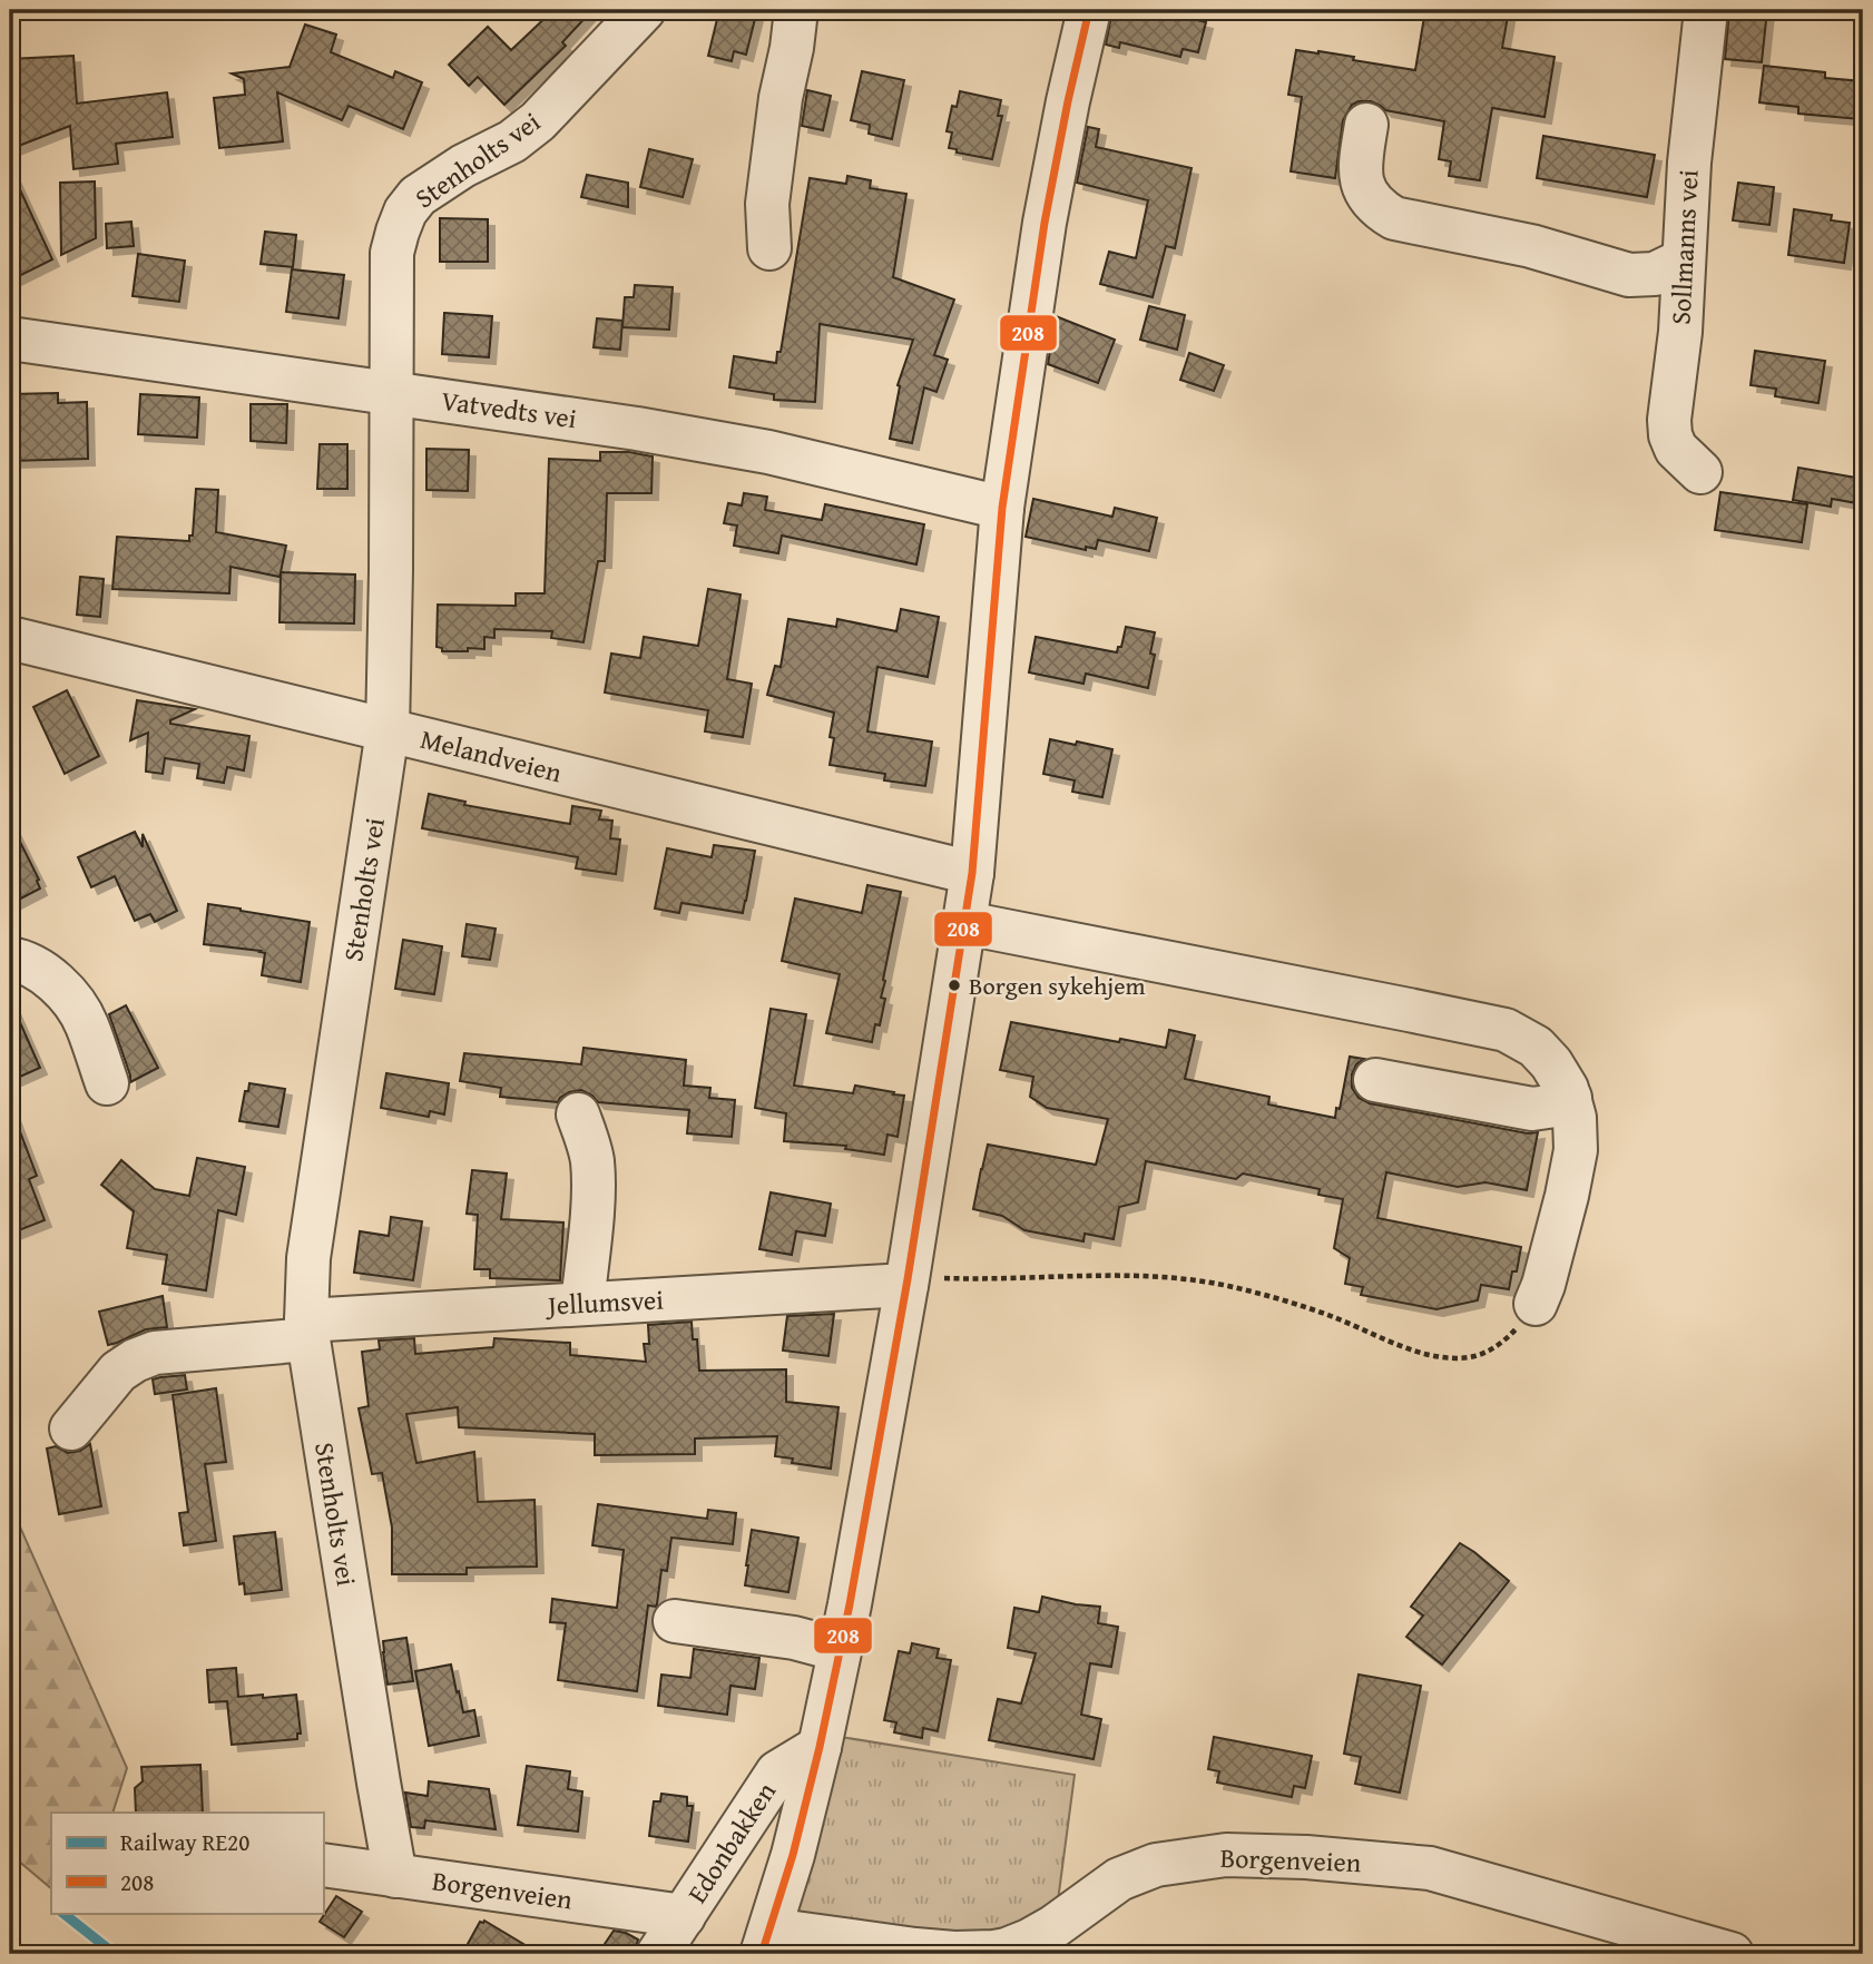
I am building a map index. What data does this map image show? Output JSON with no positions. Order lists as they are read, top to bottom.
{
  "streets": {
    "street": [
      "Stenholts vei",
      "Sollmanns vei",
      "Vatvedts vei",
      "Melandveien",
      "Jellumsvei",
      "Edonbakken",
      "Borgenveien"
    ]
  },
  "crossings": [
    ["Stenholts vei", "Vatvedts vei"],
    ["Stenholts vei", "Melandveien"],
    ["Stenholts vei", "Jellumsvei"],
    ["Stenholts vei", "Borgenveien"],
    ["Vatvedts vei", "Edonbakken"],
    ["Melandveien", "Edonbakken"],
    ["Jellumsvei", "Edonbakken"],
    ["Edonbakken", "Borgenveien"]
  ],
  "places": ["Borgen sykehjem"],
  "lines": ["transit line 208", "rail line RE20"],
  "legend": ["Railway RE20", "208"]
}
